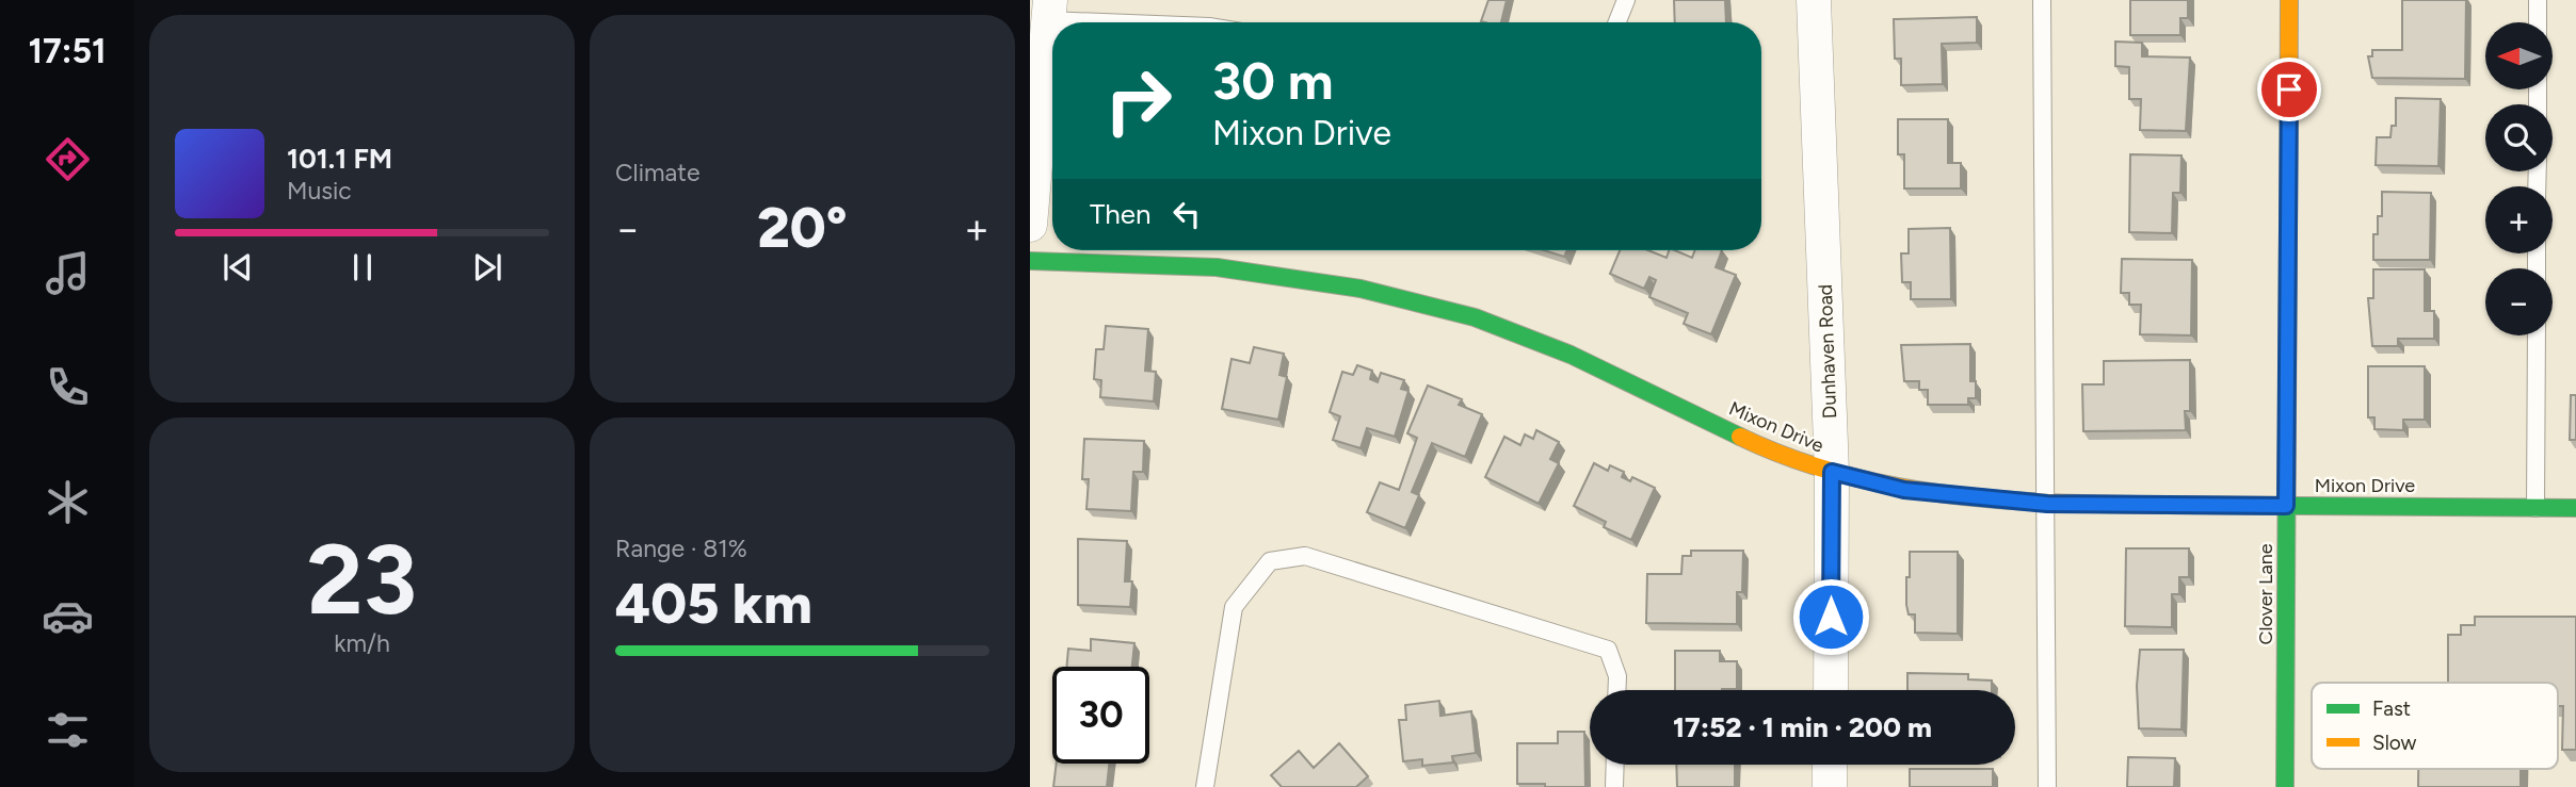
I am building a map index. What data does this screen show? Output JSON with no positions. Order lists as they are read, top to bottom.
{
  "streets": {
    "street": ["Dunhaven Road", "Mixon Drive", "Clover Lane"]
  },
  "crossings": [
    ["Dunhaven Road", "Mixon Drive"],
    ["Mixon Drive", "Clover Lane"]
  ],
  "legend": ["Fast", "Slow"],
  "north": "left",
  "page": {
    "tabs": "17:51",
    "tile": [
      "Climate",
      ["23", "km/h"],
      ["Range · 81%", "405 km"]
    ],
    "map_buttons": ["+", "−"],
    "turn": ["30 m", "Mixon Drive"],
    "song": ["101.1 FM", "Music"],
    "then": "Then",
    "heat": ["−", "20°", "+"],
    "limit": "30",
    "trip": "17:52 · 1 min · 200 m"
  }
}
